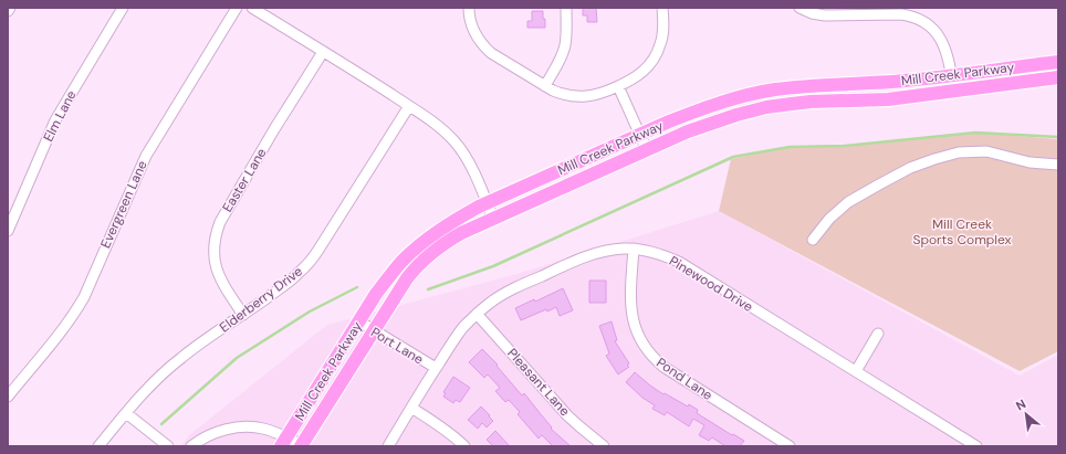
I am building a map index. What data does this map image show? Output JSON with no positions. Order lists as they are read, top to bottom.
{
  "streets": {
    "main road": ["Mill Creek Parkway"],
    "street": [
      "Elm Lane",
      "Easter Lane",
      "Evergreen Lane",
      "Pinewood Drive",
      "Elderberry Drive",
      "Port Lane",
      "Pond Lane",
      "Pleasant Lane"
    ]
  },
  "crossings": [
    ["Mill Creek Parkway", "Port Lane"],
    ["Easter Lane", "Elderberry Drive"],
    ["Pinewood Drive", "Port Lane"],
    ["Pinewood Drive", "Pond Lane"],
    ["Pinewood Drive", "Pleasant Lane"]
  ],
  "parks": ["Mill Creek Sports Complex"],
  "north": "top left"
}
